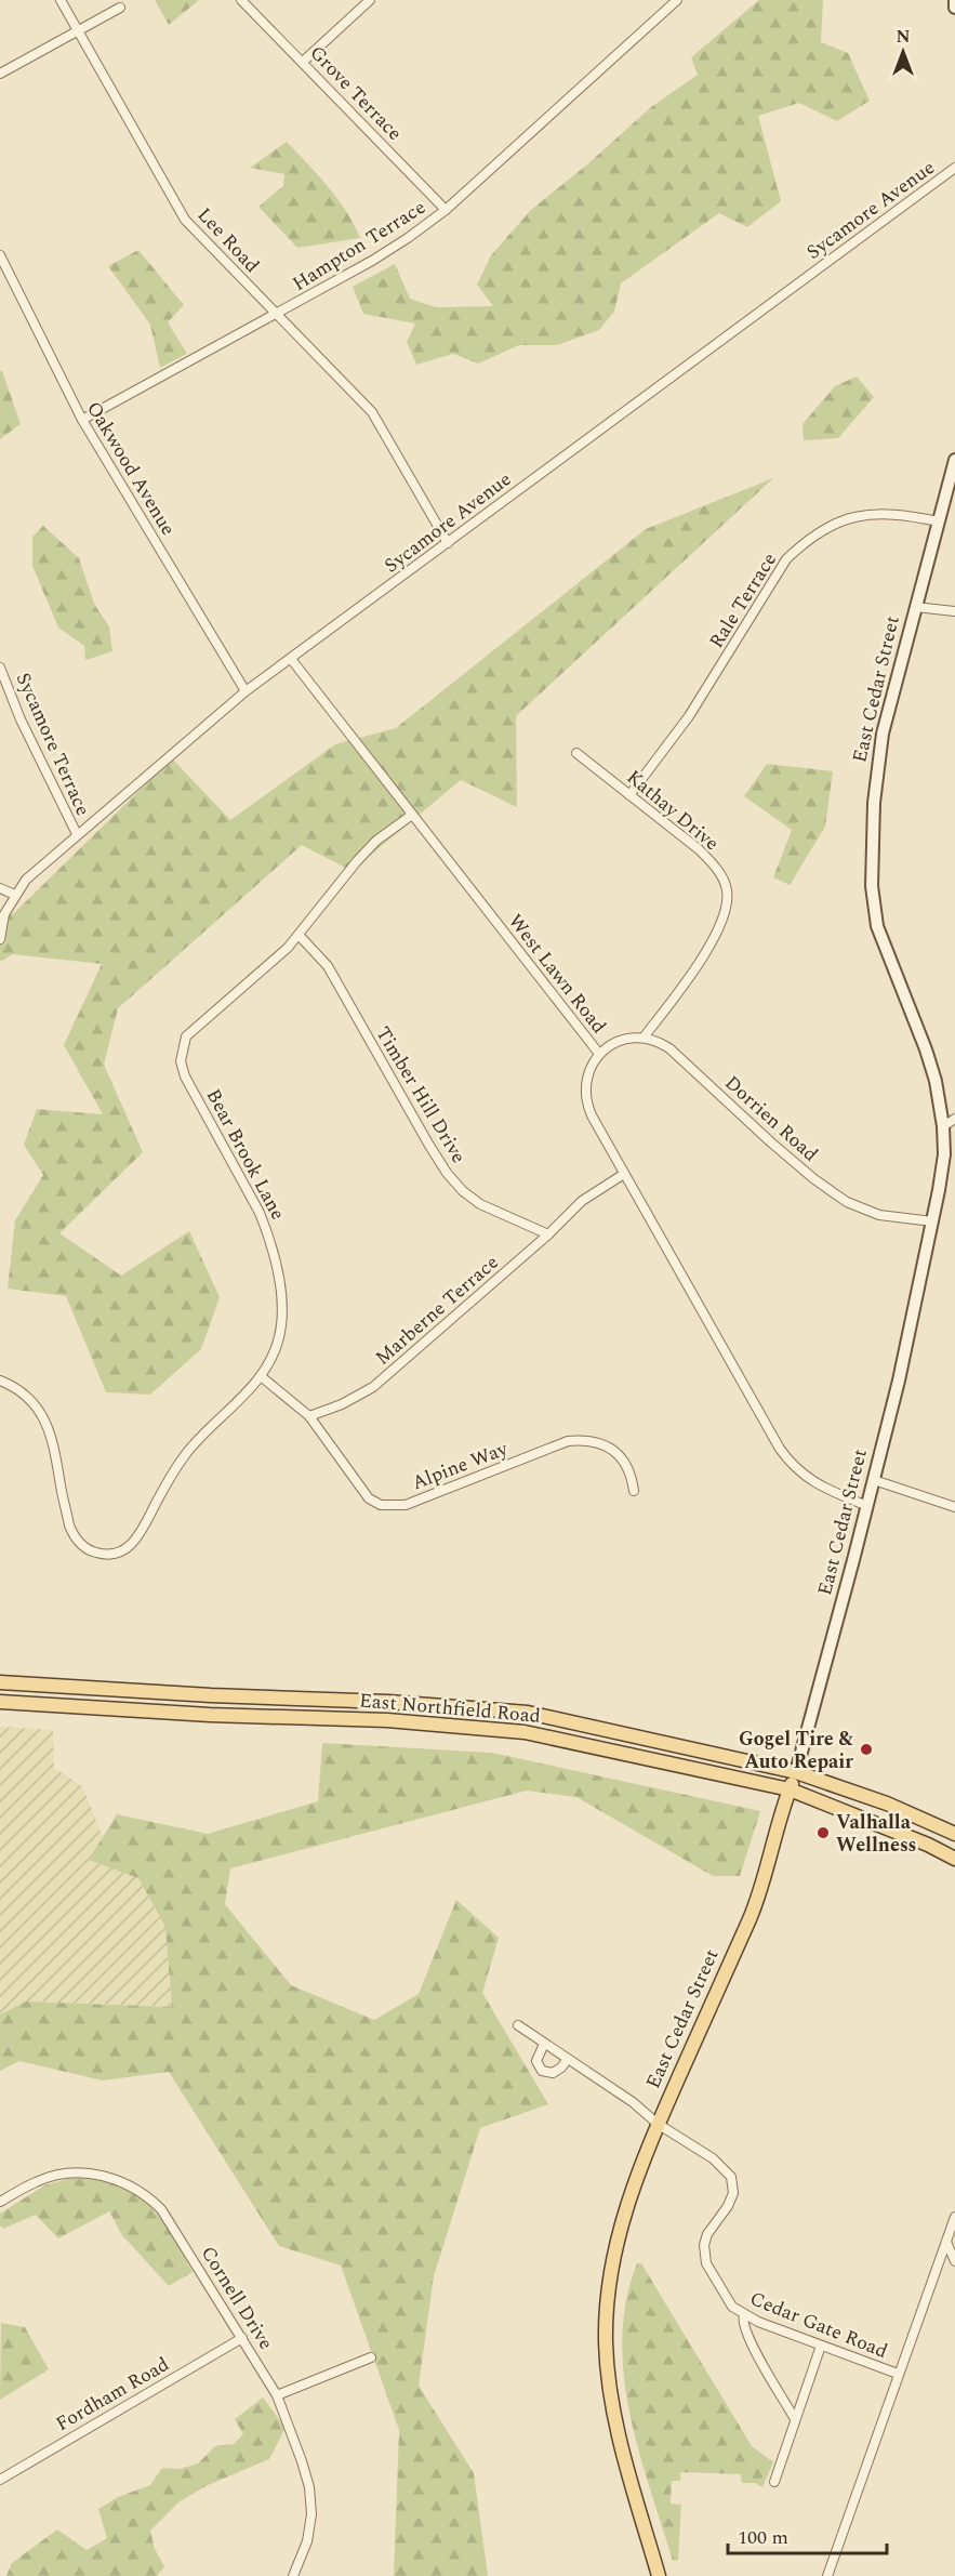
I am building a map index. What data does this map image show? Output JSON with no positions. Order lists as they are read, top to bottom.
{
  "streets": {
    "main road": ["East Cedar Street", "East Northfield Road"],
    "street": [
      "Grove Terrace",
      "Sycamore Avenue",
      "Lee Road",
      "Hampton Terrace",
      "Oakwood Avenue",
      "Rale Terrace",
      "Sycamore Terrace",
      "Kathay Drive",
      "West Lawn Road",
      "Timber Hill Drive",
      "Dorrien Road",
      "Bear Brook Lane",
      "Marberne Terrace",
      "Alpine Way",
      "Cornell Drive",
      "Cedar Gate Road",
      "Fordham Road"
    ]
  },
  "crossings": [
    ["Grove Terrace", "Hampton Terrace"],
    ["Sycamore Avenue", "Lee Road"],
    ["Sycamore Avenue", "Oakwood Avenue"],
    ["Sycamore Avenue", "Sycamore Terrace"],
    ["Sycamore Avenue", "West Lawn Road"],
    ["Lee Road", "Hampton Terrace"],
    ["Hampton Terrace", "Oakwood Avenue"],
    ["Rale Terrace", "East Cedar Street"],
    ["Rale Terrace", "Kathay Drive"],
    ["East Cedar Street", "West Lawn Road"],
    ["East Cedar Street", "Dorrien Road"],
    ["East Cedar Street", "East Northfield Road"],
    ["East Cedar Street", "Cedar Gate Road"],
    ["Kathay Drive", "Dorrien Road"],
    ["West Lawn Road", "Bear Brook Lane"],
    ["West Lawn Road", "Marberne Terrace"],
    ["Timber Hill Drive", "Bear Brook Lane"],
    ["Timber Hill Drive", "Marberne Terrace"],
    ["Marberne Terrace", "Alpine Way"],
    ["Cornell Drive", "Fordham Road"]
  ],
  "places": ["Gogel Tire & Auto Repair", "Valhalla Wellness"],
  "scale_bar": "100 m",
  "north": "top"
}
